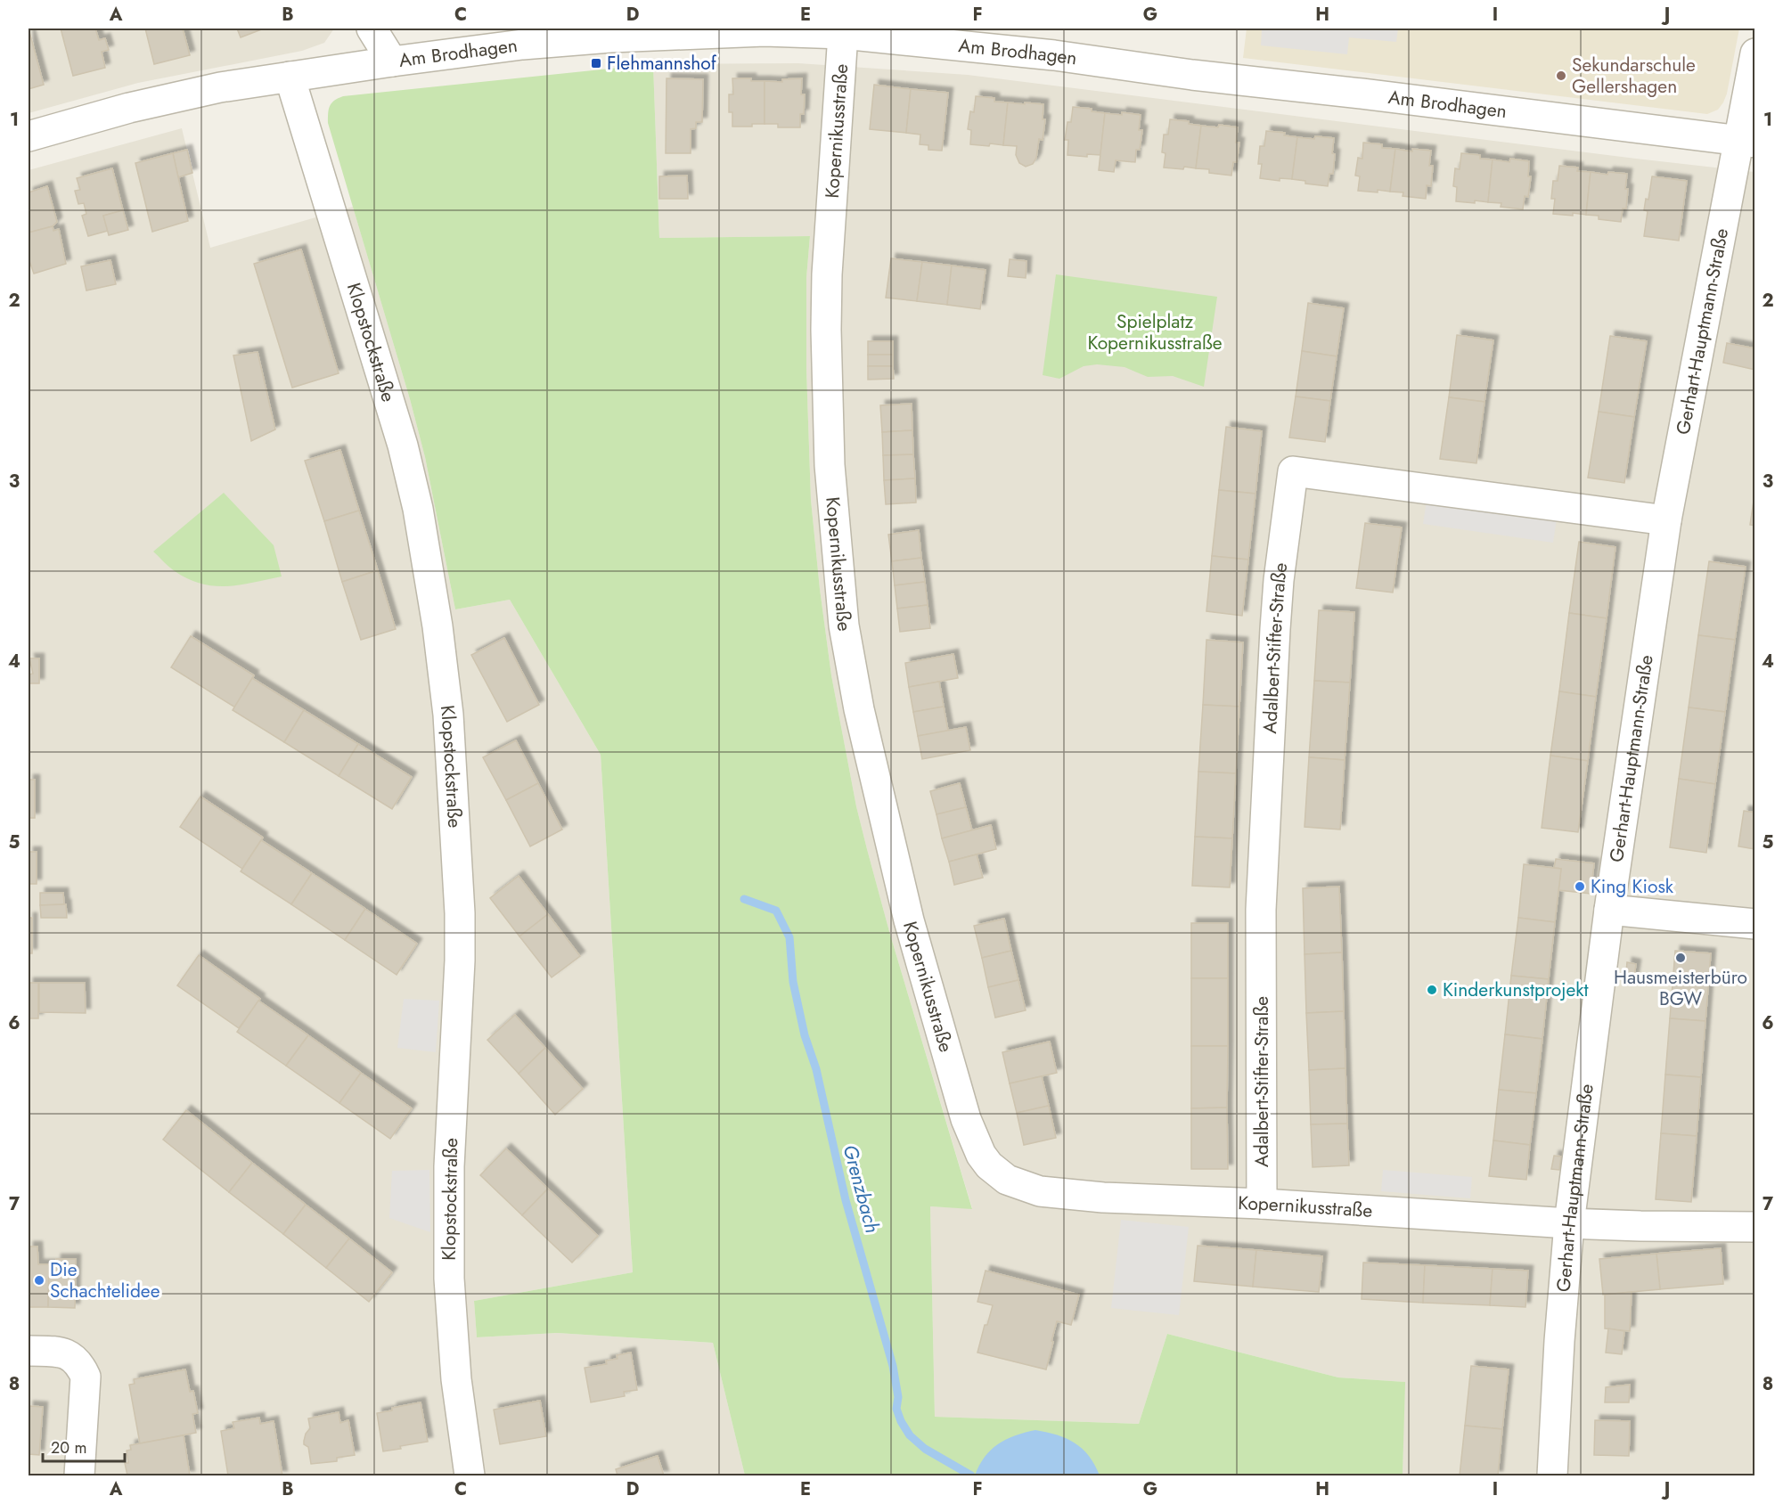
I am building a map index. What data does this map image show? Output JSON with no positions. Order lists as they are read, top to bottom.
{
  "streets": {
    "street": [
      "Am Brodhagen",
      "Kopernikusstraße",
      "Gerhart-Hauptmann-Straße",
      "Klopstockstraße",
      "Adalbert-Stifter-Straße"
    ]
  },
  "crossings": [
    ["Am Brodhagen", "Kopernikusstraße"],
    ["Am Brodhagen", "Gerhart-Hauptmann-Straße"],
    ["Am Brodhagen", "Klopstockstraße"],
    ["Kopernikusstraße", "Gerhart-Hauptmann-Straße"],
    ["Kopernikusstraße", "Adalbert-Stifter-Straße"],
    ["Gerhart-Hauptmann-Straße", "Adalbert-Stifter-Straße"]
  ],
  "water": ["Grenzbach"],
  "parks": ["Spielplatz Kopernikusstraße"],
  "places": {
    "transit": ["Flehmannshof"],
    "other": [
      "Sekundarschule Gellershagen",
      "King Kiosk",
      "Hausmeisterbüro BGW",
      "Kinderkunstprojekt",
      "Die Schachtelidee"
    ]
  },
  "scale_bar": "20 m",
  "grid": {
    "columns": [
      "A",
      "B",
      "C",
      "D",
      "E",
      "F",
      "G",
      "H",
      "I",
      "J"
    ],
    "rows": [
      "1",
      "2",
      "3",
      "4",
      "5",
      "6",
      "7",
      "8"
    ]
  }
}
